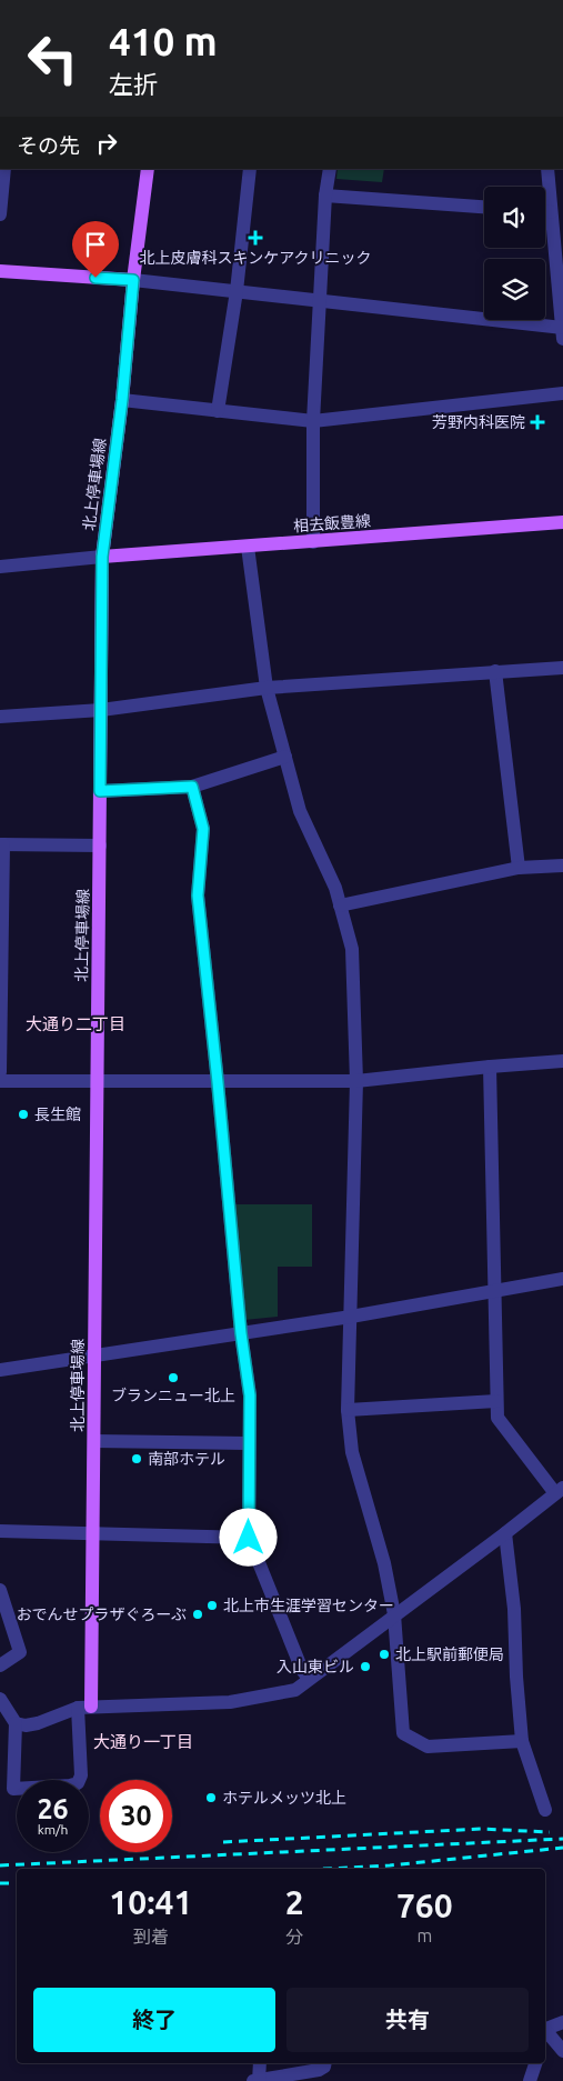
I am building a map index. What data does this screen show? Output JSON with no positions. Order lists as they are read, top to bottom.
{
  "streets": {
    "main road": ["北上停車場線", "相去飯豊線"]
  },
  "crossings": [
    ["北上停車場線", "相去飯豊線"]
  ],
  "districts": ["大通り二丁目", "大通り一丁目"],
  "places": {
    "health": ["北上皮膚科スキンケアクリニック", "芳野内科医院"],
    "other": [
      "長生館",
      "ブランニュー北上",
      "南部ホテル",
      "北上市生涯学習センター",
      "おでんせプラザぐろーぶ",
      "北上駅前郵便局",
      "入山東ビル",
      "ホテルメッツ北上"
    ]
  },
  "page": {
    "turn": ["410 m", "左折"],
    "then": "その先",
    "speed": "26 km/h",
    "limit": "30",
    "eta": [
      "10:41",
      "到着",
      "2",
      "分",
      "760",
      "m"
    ],
    "buttons": ["終了", "共有"]
  }
}
